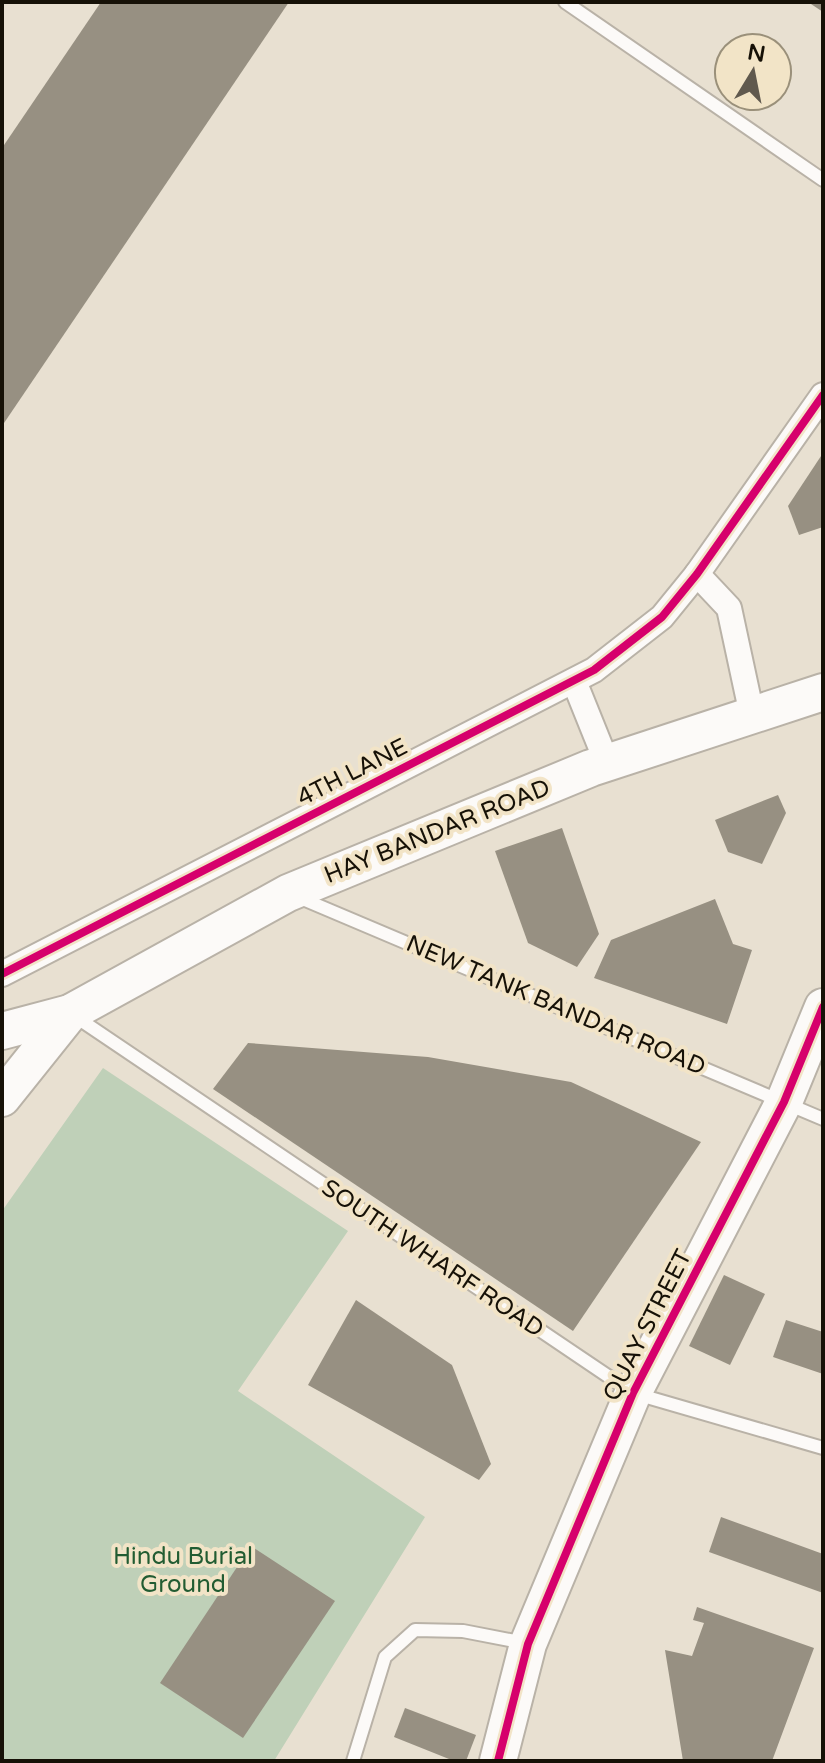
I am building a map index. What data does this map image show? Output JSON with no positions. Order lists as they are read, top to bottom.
{
  "streets": {
    "street": ["4TH LANE", "HAY BANDAR ROAD", "QUAY STREET"],
    "lane": ["NEW TANK BANDAR ROAD", "SOUTH WHARF ROAD"]
  },
  "crossings": [
    ["HAY BANDAR ROAD", "NEW TANK BANDAR ROAD"],
    ["HAY BANDAR ROAD", "SOUTH WHARF ROAD"],
    ["NEW TANK BANDAR ROAD", "QUAY STREET"],
    ["SOUTH WHARF ROAD", "QUAY STREET"]
  ],
  "parks": ["Hindu Burial Ground"],
  "north": "top"
}
